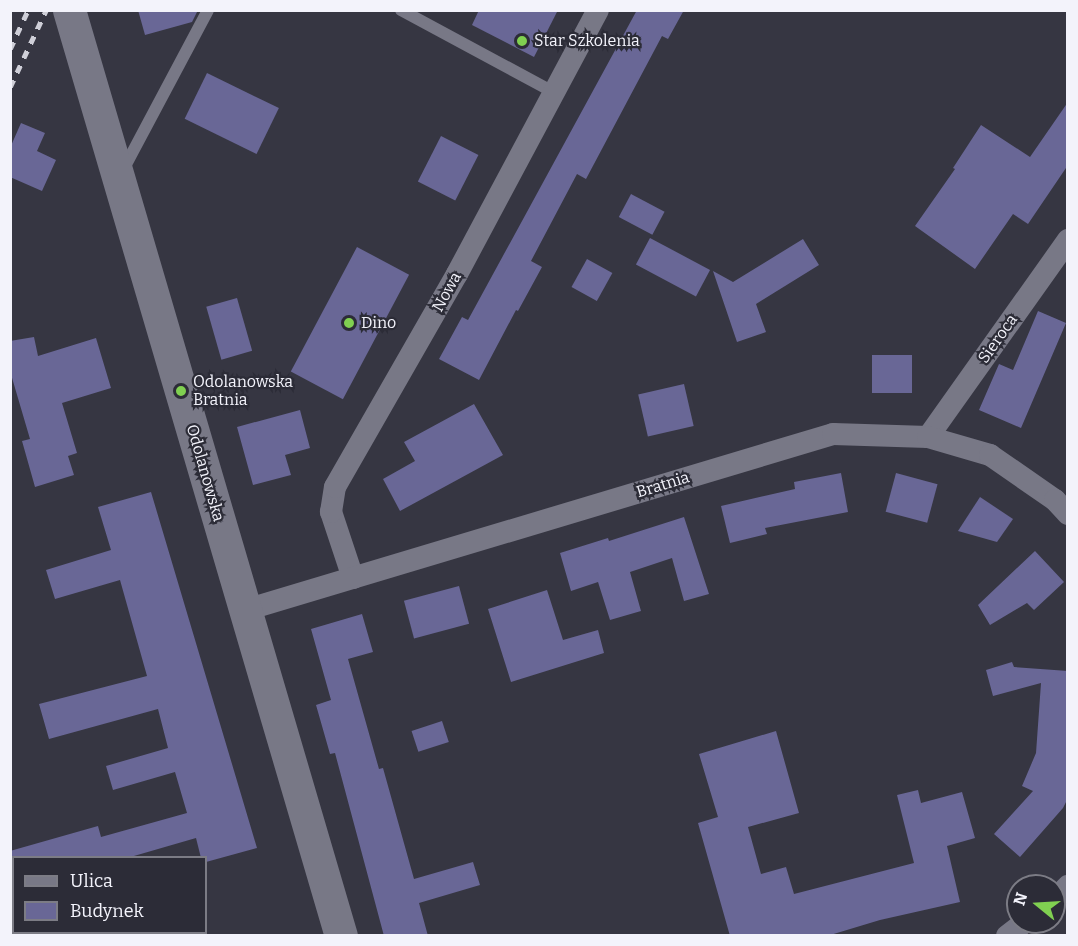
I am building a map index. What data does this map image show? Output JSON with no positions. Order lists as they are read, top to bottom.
{
  "streets": {
    "main road": ["Odolanowska"],
    "street": ["Nowa", "Sieroca", "Bratnia"]
  },
  "crossings": [
    ["Nowa", "Bratnia"],
    ["Sieroca", "Bratnia"],
    ["Odolanowska", "Bratnia"]
  ],
  "places": ["Star Szkolenia", "Dino", "Odolanowska Bratnia"],
  "legend": ["Ulica", "Budynek"],
  "north": "left"
}
